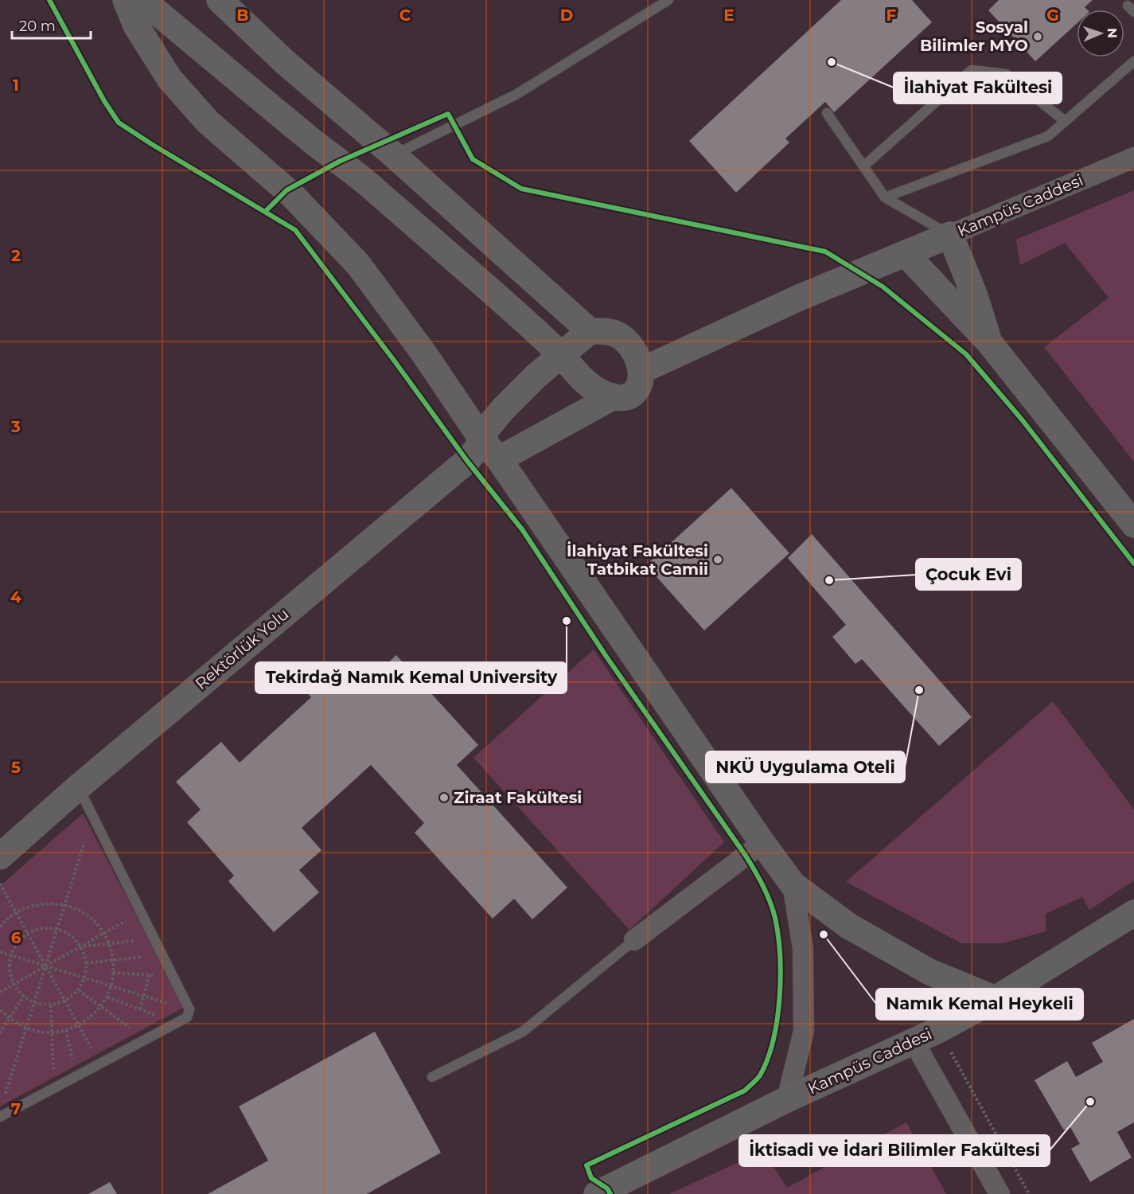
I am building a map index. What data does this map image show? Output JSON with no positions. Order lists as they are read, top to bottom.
{
  "streets": {
    "street": ["Kampüs Caddesi", "Rektörlük Yolu"]
  },
  "places": [
    "Sosyal Bilimler MYO",
    "İlahiyat Fakültesi",
    "İlahiyat Fakültesi Tatbikat Camii",
    "Çocuk Evi",
    "Tekirdağ Namık Kemal University",
    "NKÜ Uygulama Oteli",
    "Ziraat Fakültesi",
    "Namık Kemal Heykeli",
    "İktisadi ve İdari Bilimler Fakültesi"
  ],
  "scale_bar": "20 m",
  "north": "right",
  "grid": {
    "columns": [
      "B",
      "C",
      "D",
      "E",
      "F",
      "G"
    ],
    "rows": [
      "1",
      "2",
      "3",
      "4",
      "5",
      "6",
      "7"
    ]
  }
}
